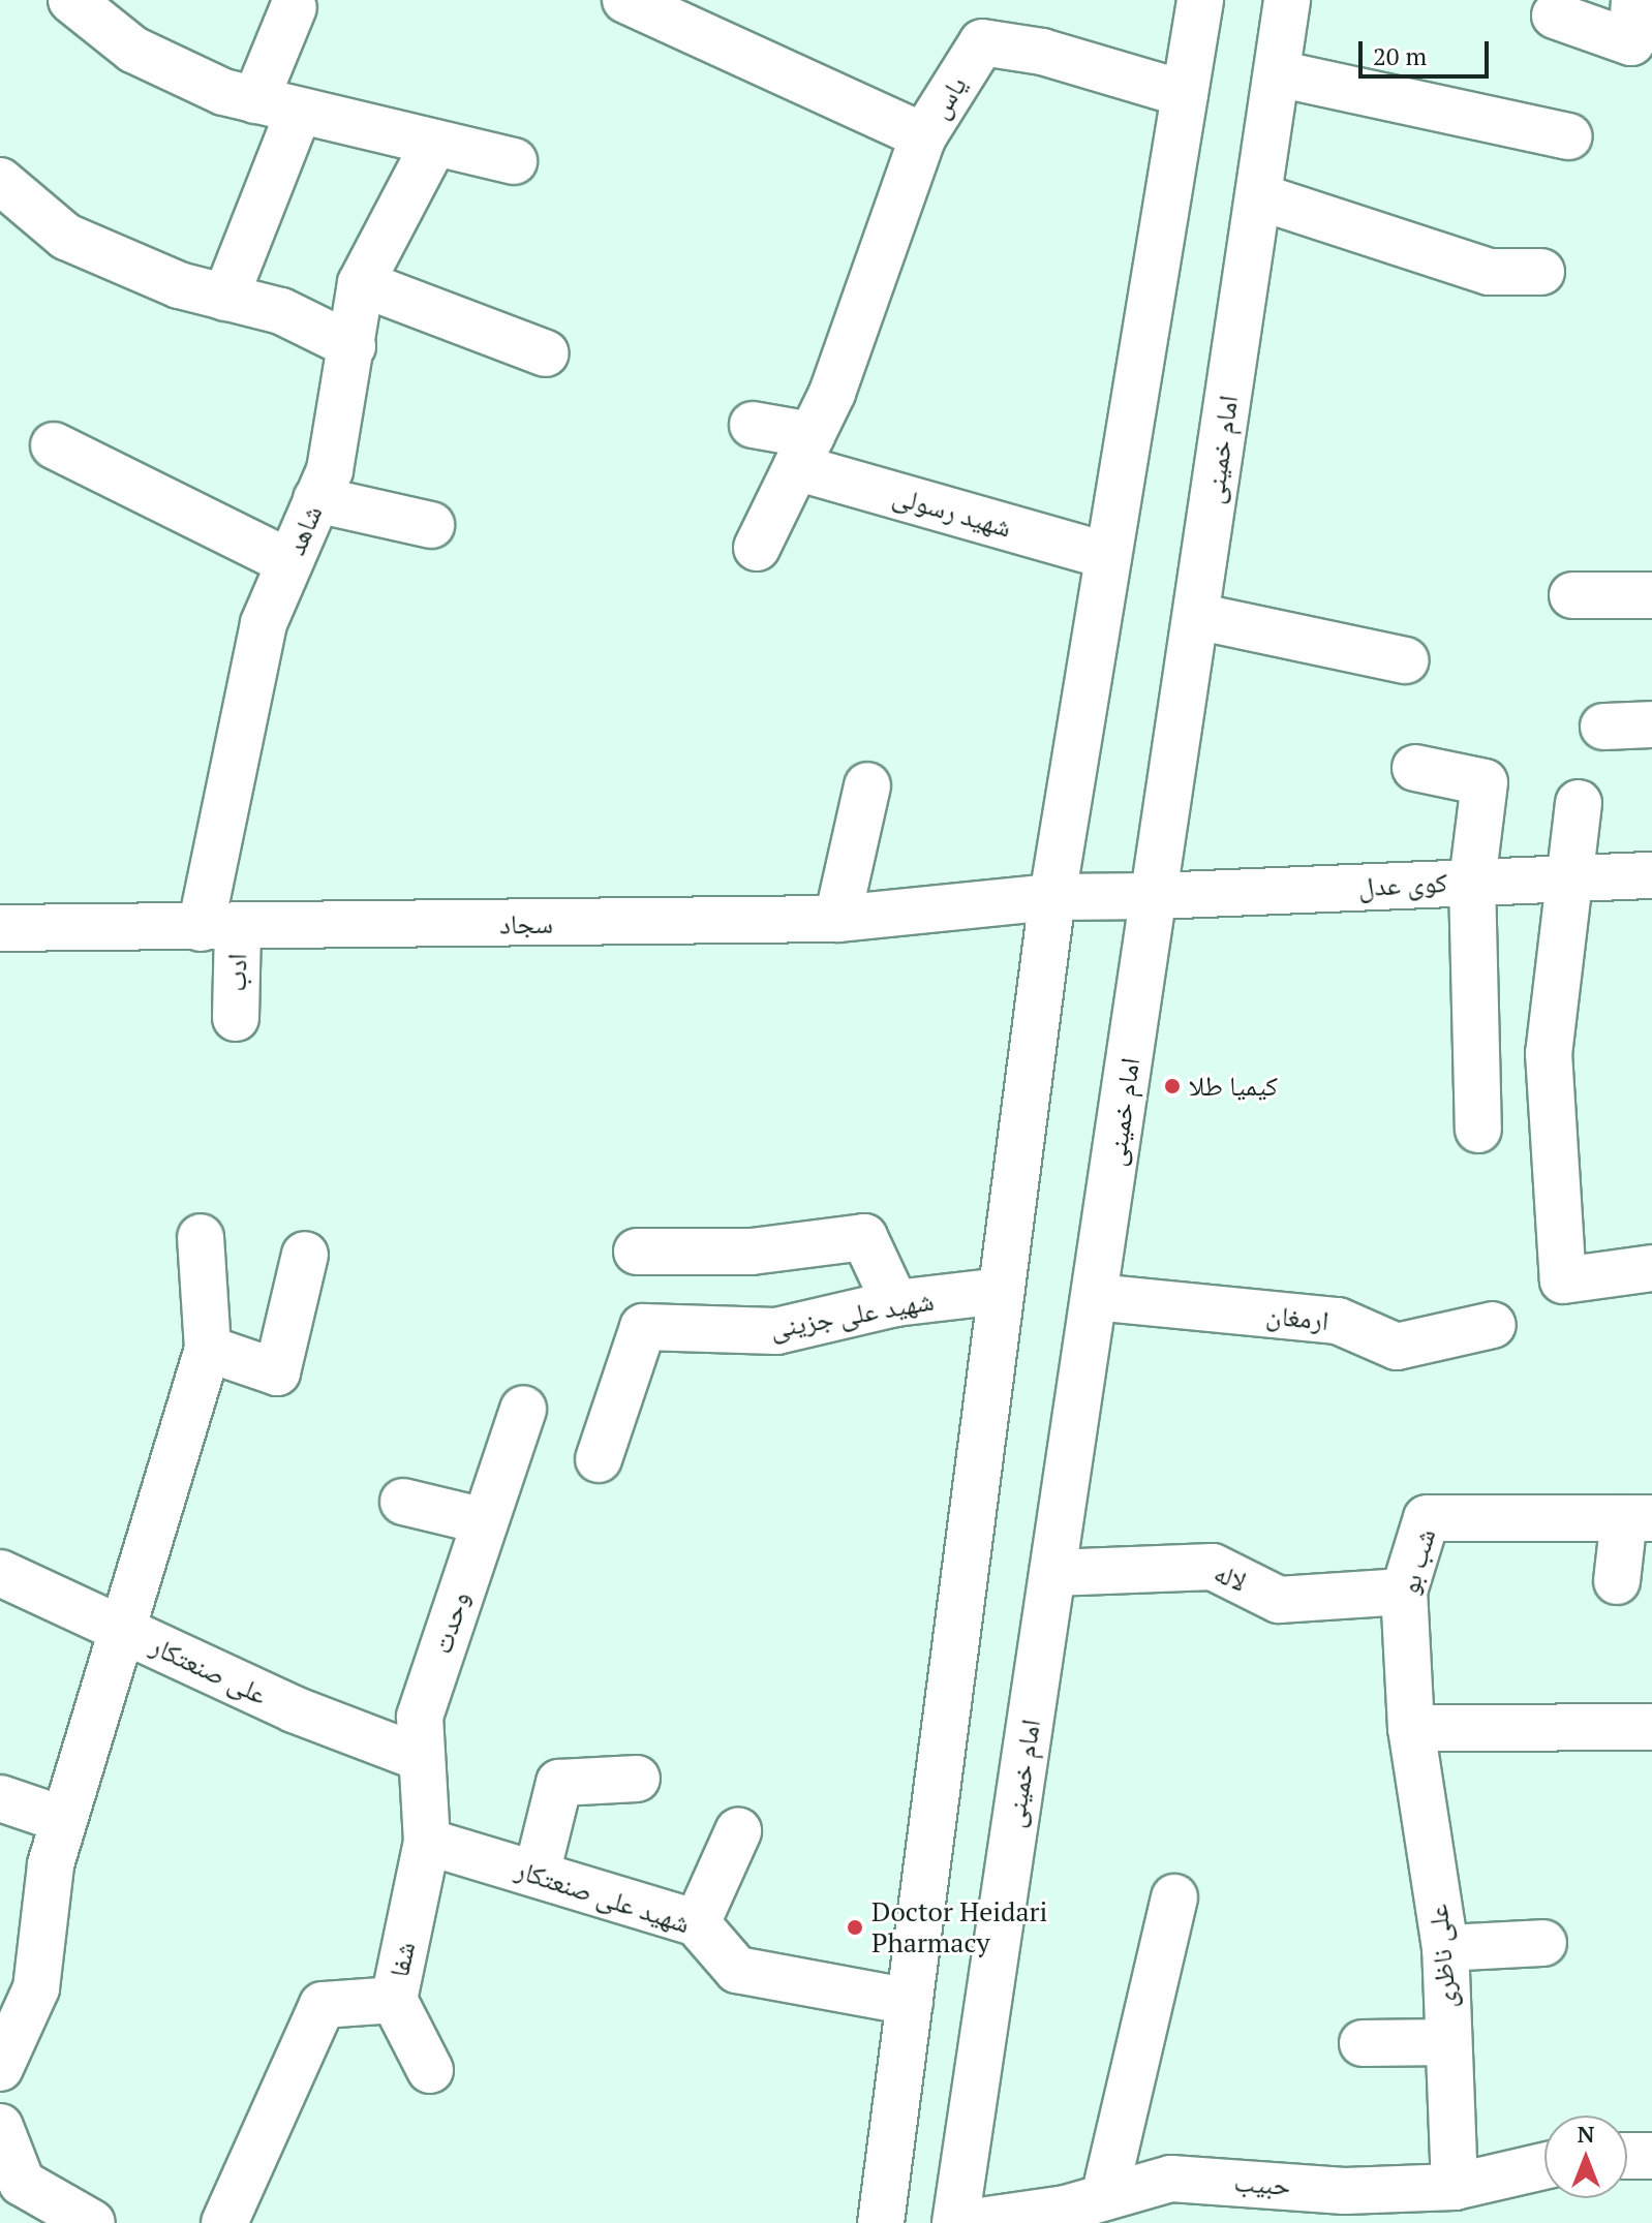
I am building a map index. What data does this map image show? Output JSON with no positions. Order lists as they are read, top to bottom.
{
  "streets": {
    "street": [
      "یاس",
      "امام خمینی",
      "شهید رسولی",
      "شاهد",
      "کوی عدل",
      "سجاد",
      "ادب",
      "شهید علی جزینی",
      "ارمغان",
      "شب بو",
      "لاله",
      "وحدت",
      "علی صنعتکار",
      "شهید علی صنعتکار",
      "علی ناظری",
      "شفا",
      "حبیب"
    ]
  },
  "crossings": [
    ["امام خمینی", "کوی عدل"],
    ["امام خمینی", "ارمغان"],
    ["امام خمینی", "لاله"],
    ["شاهد", "سجاد"],
    ["شاهد", "ادب"],
    ["کوی عدل", "سجاد"],
    ["سجاد", "ادب"],
    ["شب بو", "لاله"],
    ["شب بو", "علی ناظری"],
    ["وحدت", "علی صنعتکار"],
    ["وحدت", "شهید علی صنعتکار"],
    ["وحدت", "شفا"],
    ["شهید علی صنعتکار", "شفا"],
    ["علی ناظری", "حبیب"]
  ],
  "places": ["کیمیا طلا", "Doctor Heidari Pharmacy"],
  "scale_bar": "20 m",
  "north": "top"
}
